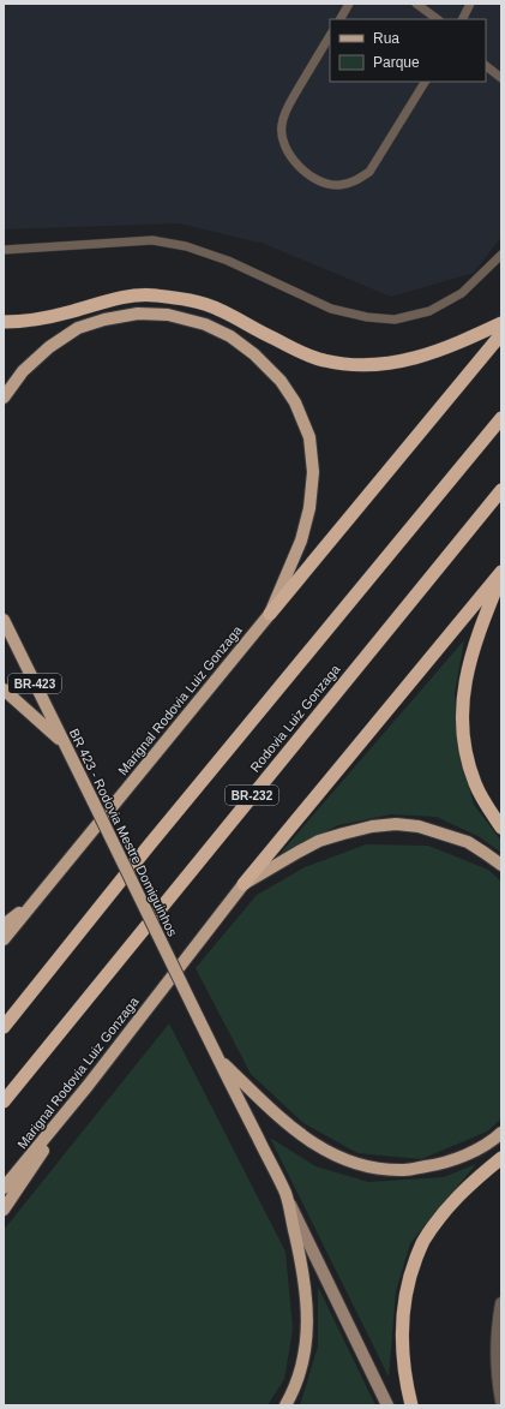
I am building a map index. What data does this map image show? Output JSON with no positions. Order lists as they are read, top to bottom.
{
  "streets": {
    "highway": ["Rodovia Luiz Gonzaga", "BR-232"],
    "main road": ["BR-423", "Marignal Rodovia Luiz Gonzaga", "BR 423 - Rodovia Mestre Domiguinhos"]
  },
  "legend": ["Rua", "Parque"]
}
